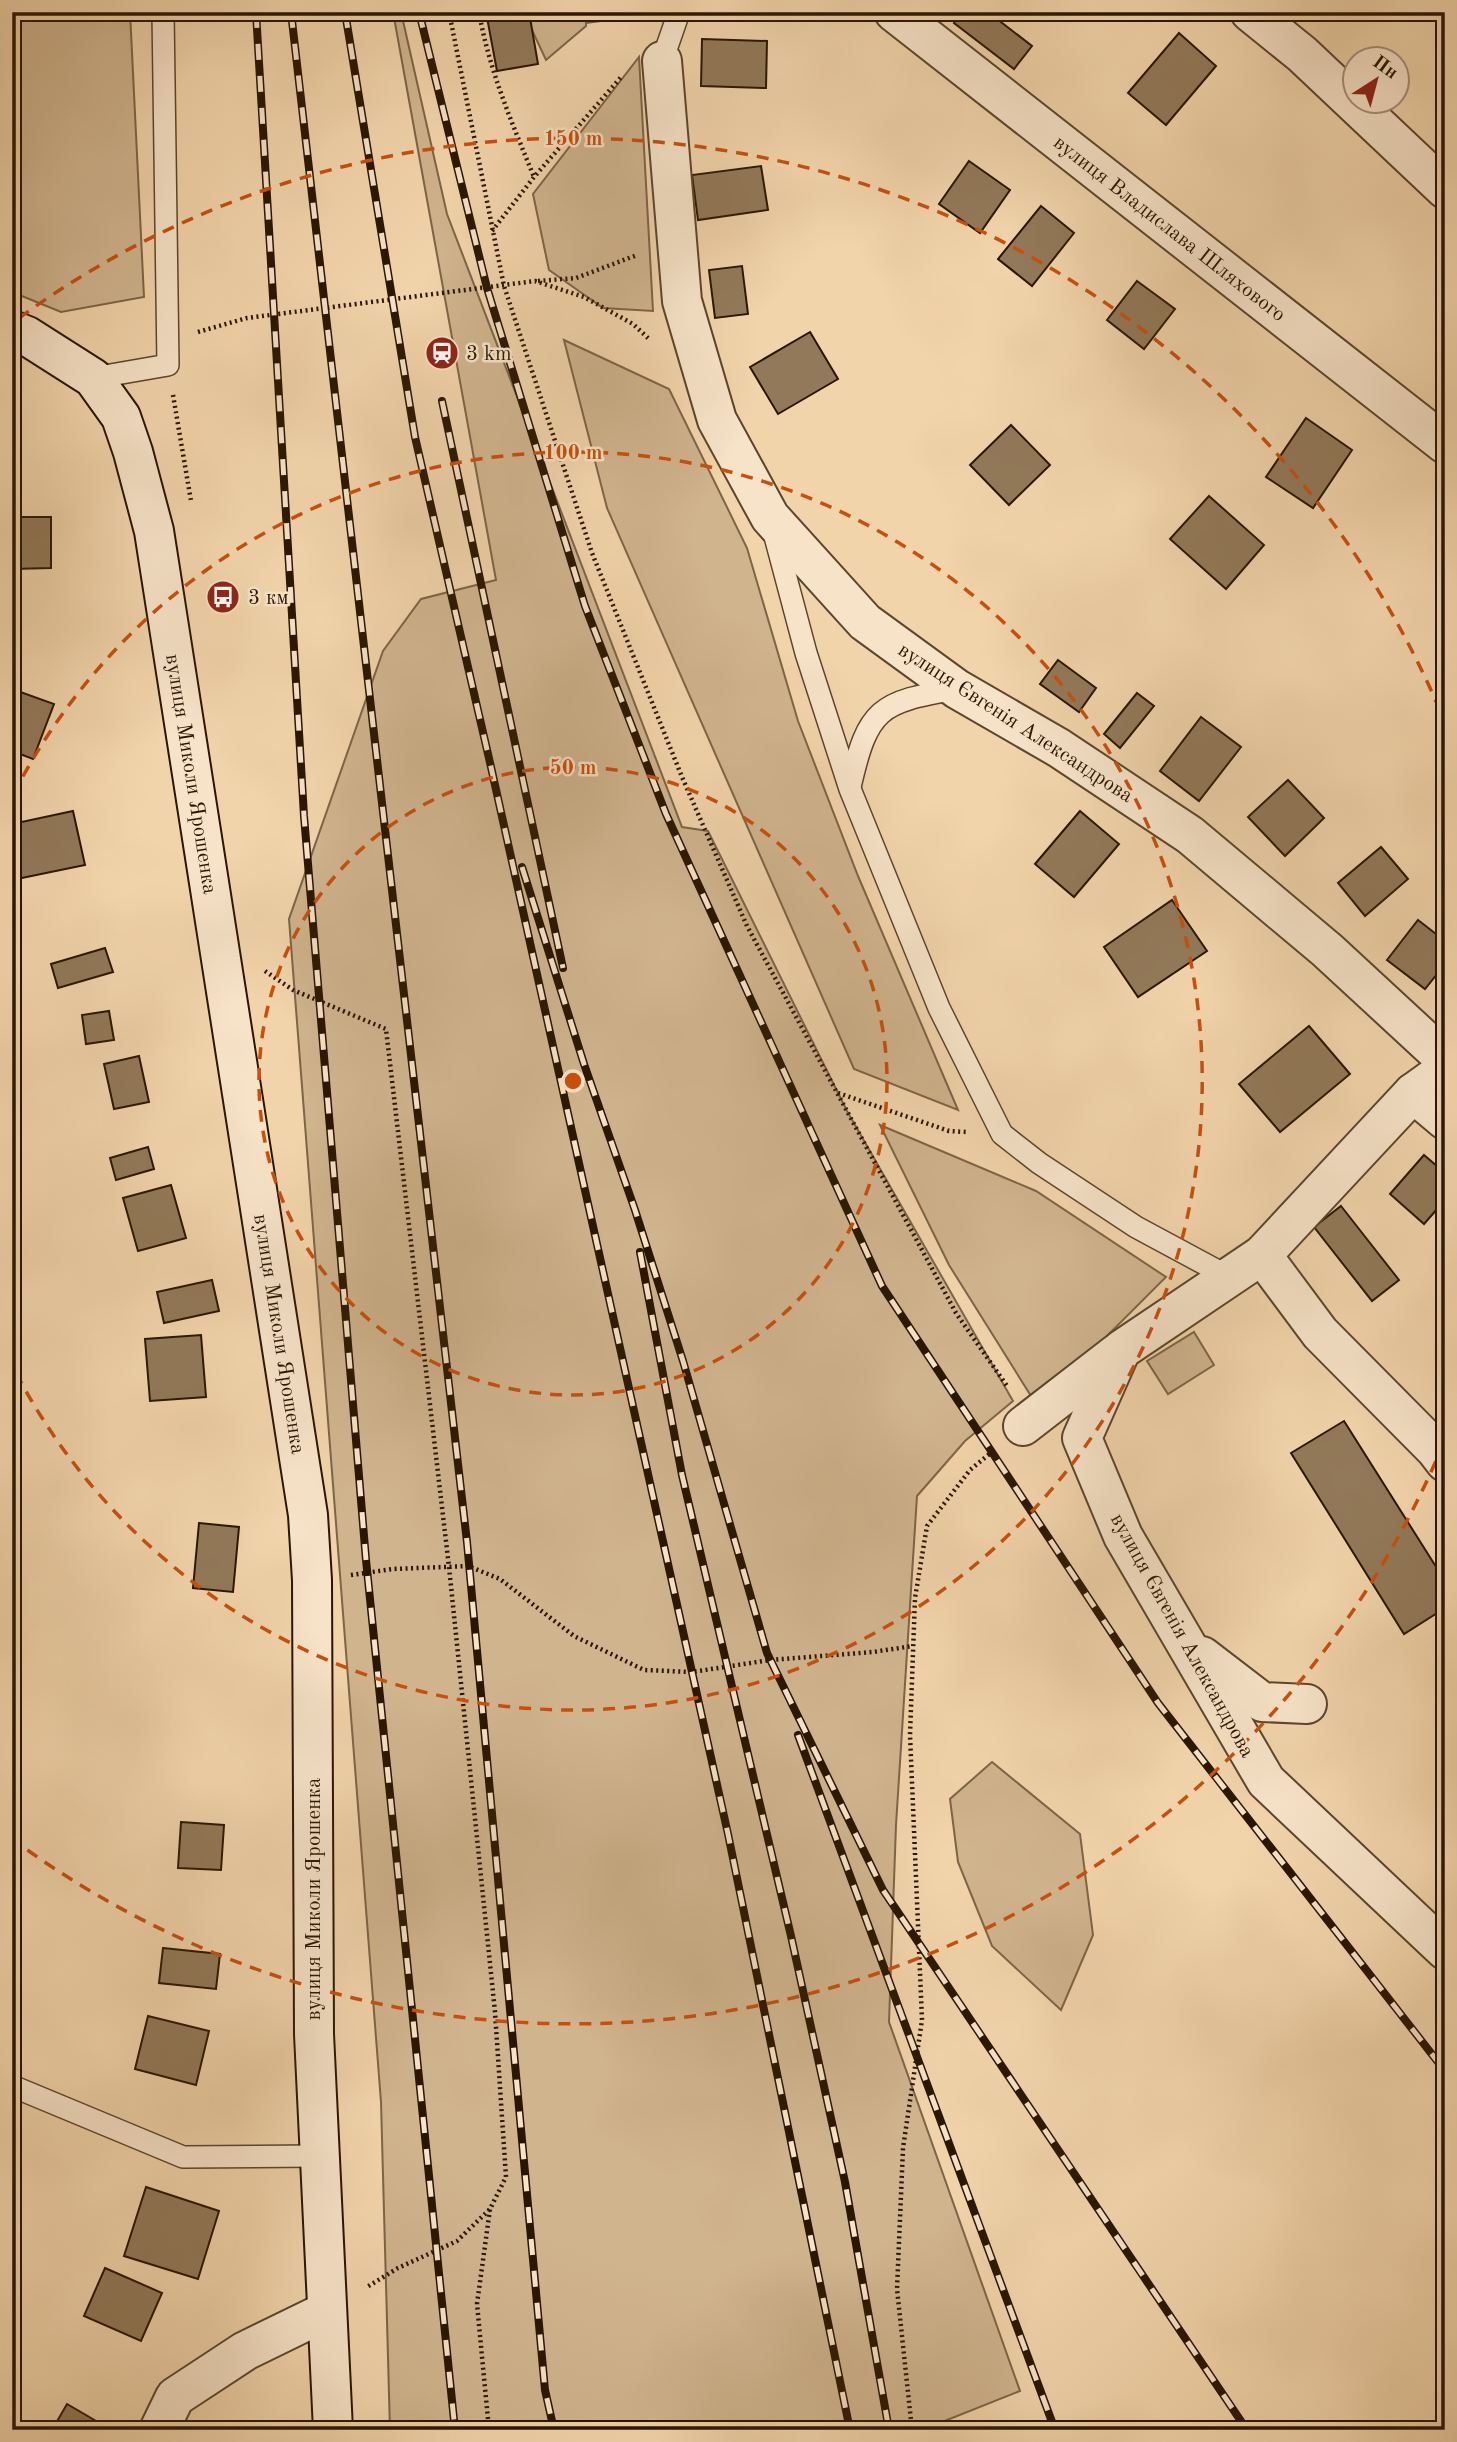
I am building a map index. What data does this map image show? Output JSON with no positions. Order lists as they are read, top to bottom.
{
  "streets": {
    "street": ["вулиця Владислава Шляхового", "вулиця Євгенія Александрова", "вулиця Миколи Ярошенка"]
  },
  "places": {
    "station": ["3 km"],
    "bus stop": ["3 км"]
  },
  "north": "top right",
  "rings": ["150 m", "100 m", "50 m"]
}
